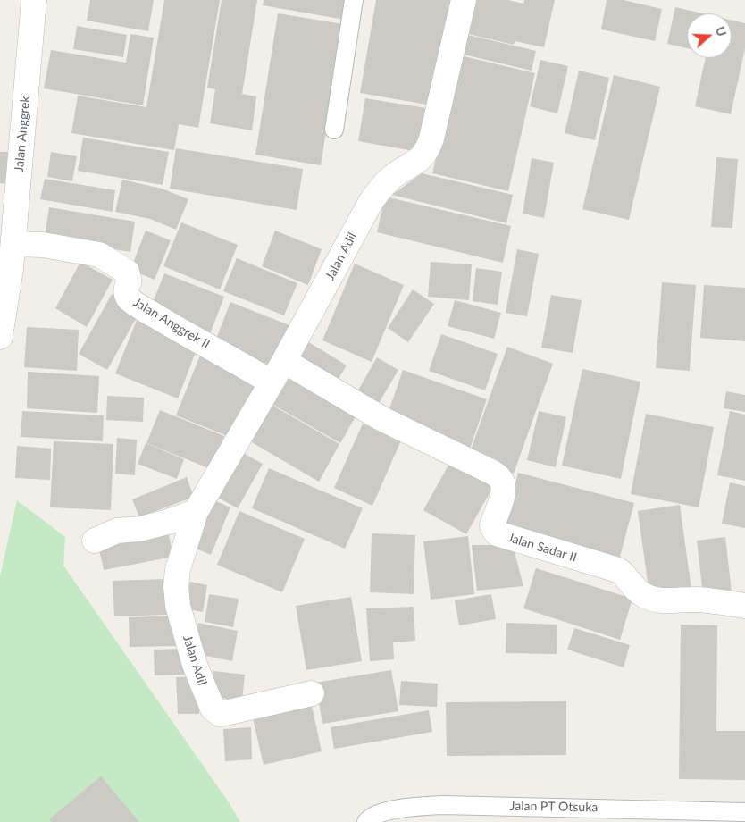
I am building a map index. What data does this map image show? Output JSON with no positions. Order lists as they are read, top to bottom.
{
  "streets": {
    "street": [
      "Jalan Anggrek",
      "Jalan Adil",
      "Jalan Anggrek II",
      "Jalan Sadar II"
    ],
    "lane": ["Jalan PT Otsuka"]
  },
  "crossings": [
    ["Jalan Anggrek", "Jalan Anggrek II"],
    ["Jalan Adil", "Jalan Anggrek II"],
    ["Jalan Adil", "Jalan Sadar II"]
  ],
  "north": "right"
}
